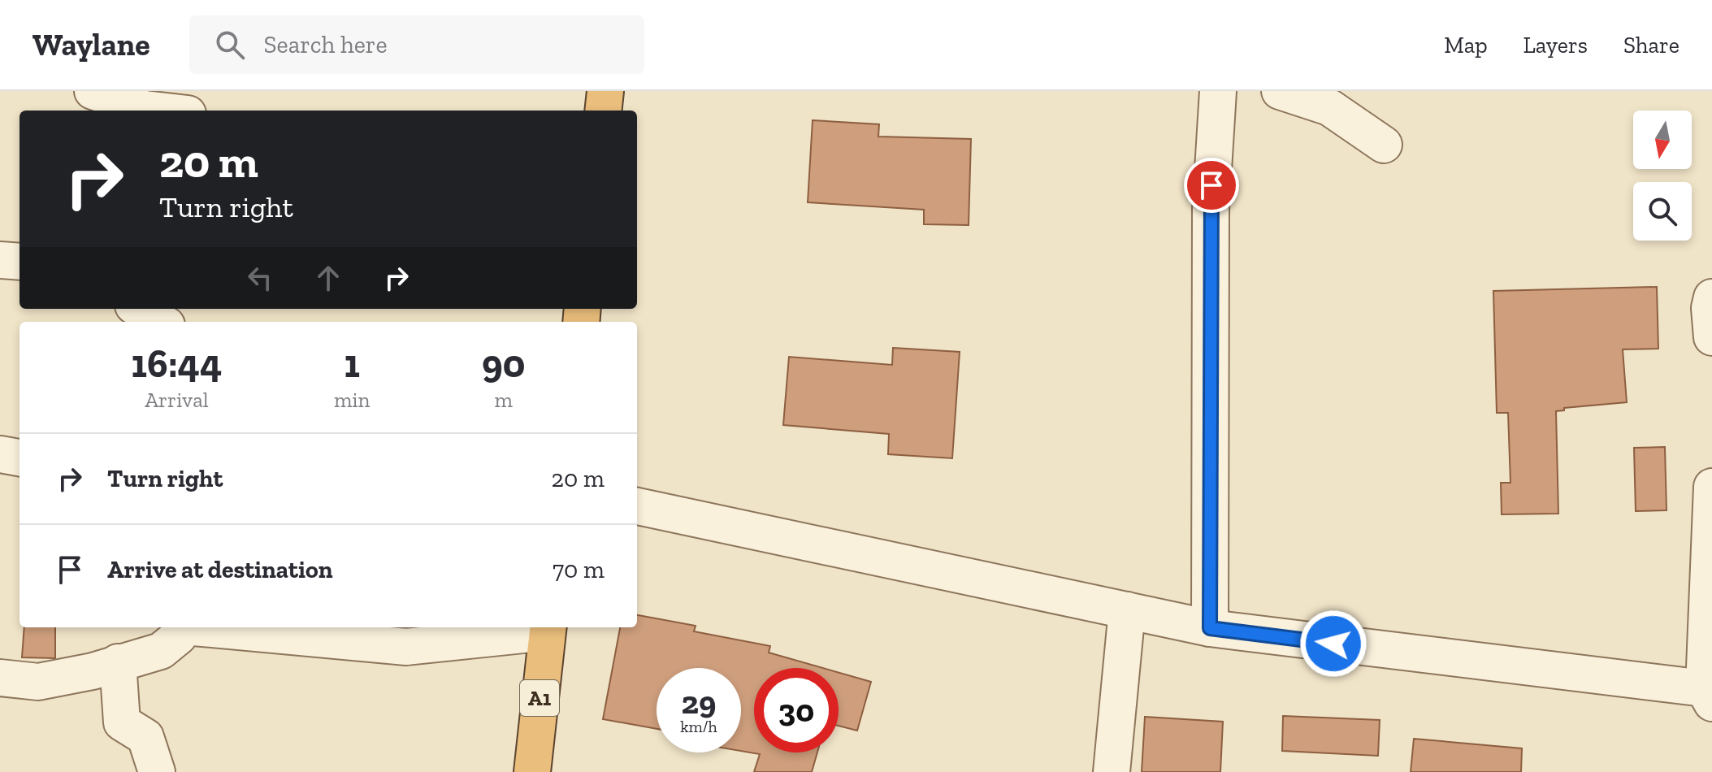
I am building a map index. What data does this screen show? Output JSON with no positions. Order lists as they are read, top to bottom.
{
  "streets": {
    "highway": ["A1"]
  },
  "north": "bottom",
  "page": {
    "header": "Waylane",
    "search": "Search here",
    "nav": ["Map", "Layers", "Share"],
    "turn": ["20 m", "Turn right"],
    "eta": [
      "16:44",
      "Arrival",
      "1",
      "min",
      "90",
      "m"
    ],
    "list": [
      {
        "name": "Turn right",
        "value": "20 m"
      },
      {
        "name": "Arrive at destination",
        "value": "70 m"
      }
    ],
    "speed": "29 km/h",
    "limit": "30"
  }
}
